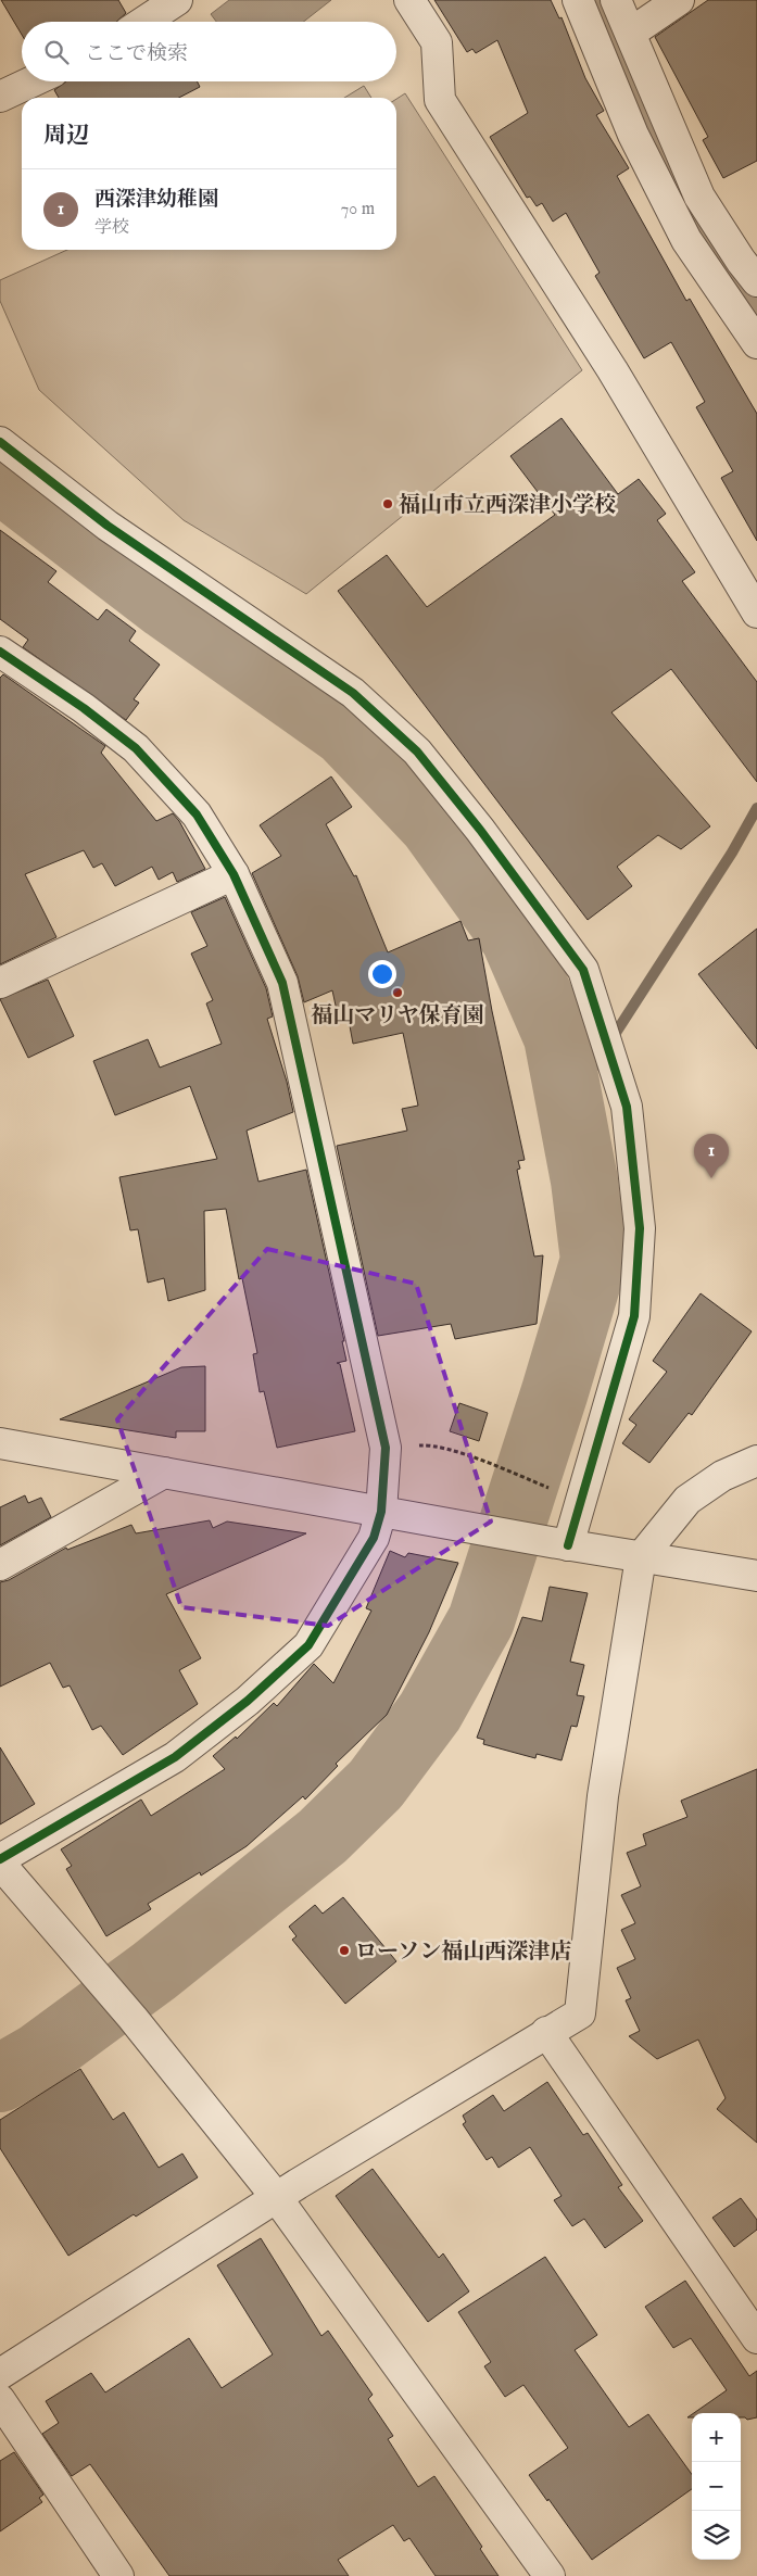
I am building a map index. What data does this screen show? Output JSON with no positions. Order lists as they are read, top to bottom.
{
  "places": ["福山市立西深津小学校", "福山マリヤ保育園", "ローソン福山西深津店"],
  "page": {
    "search": "ここで検索",
    "heading": "周辺",
    "list": [
      {
        "mark": "1",
        "name": "西深津幼稚園",
        "note": "学校",
        "value": "70 m"
      }
    ],
    "pins": "1",
    "map_buttons": ["+", "−"]
  }
}
